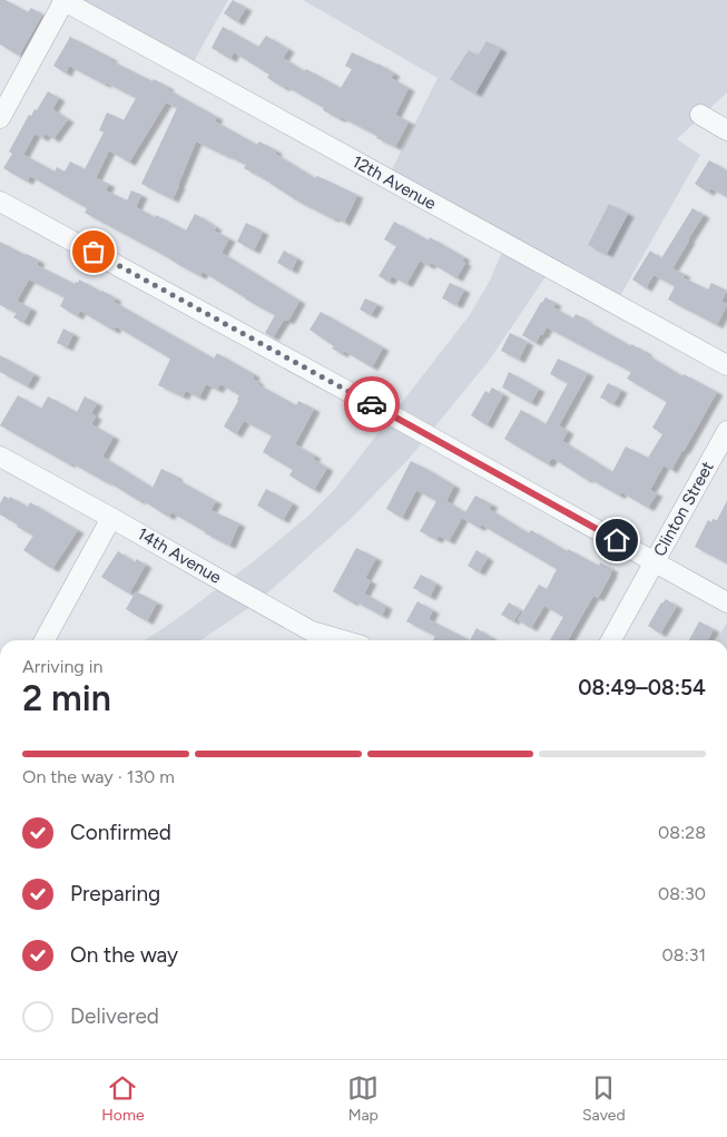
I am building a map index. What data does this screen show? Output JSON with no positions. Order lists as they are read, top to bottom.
{
  "streets": {
    "street": ["12th Avenue", "Clinton Street", "14th Avenue"]
  },
  "page": {
    "heading": ["2 min", "Arriving in", "08:49–08:54"],
    "bar": "On the way · 130 m",
    "list": [
      ["Confirmed", "08:28"],
      ["Preparing", "08:30"],
      ["On the way", "08:31"],
      "Delivered"
    ],
    "tabs": ["Home", "Map", "Saved"]
  }
}
